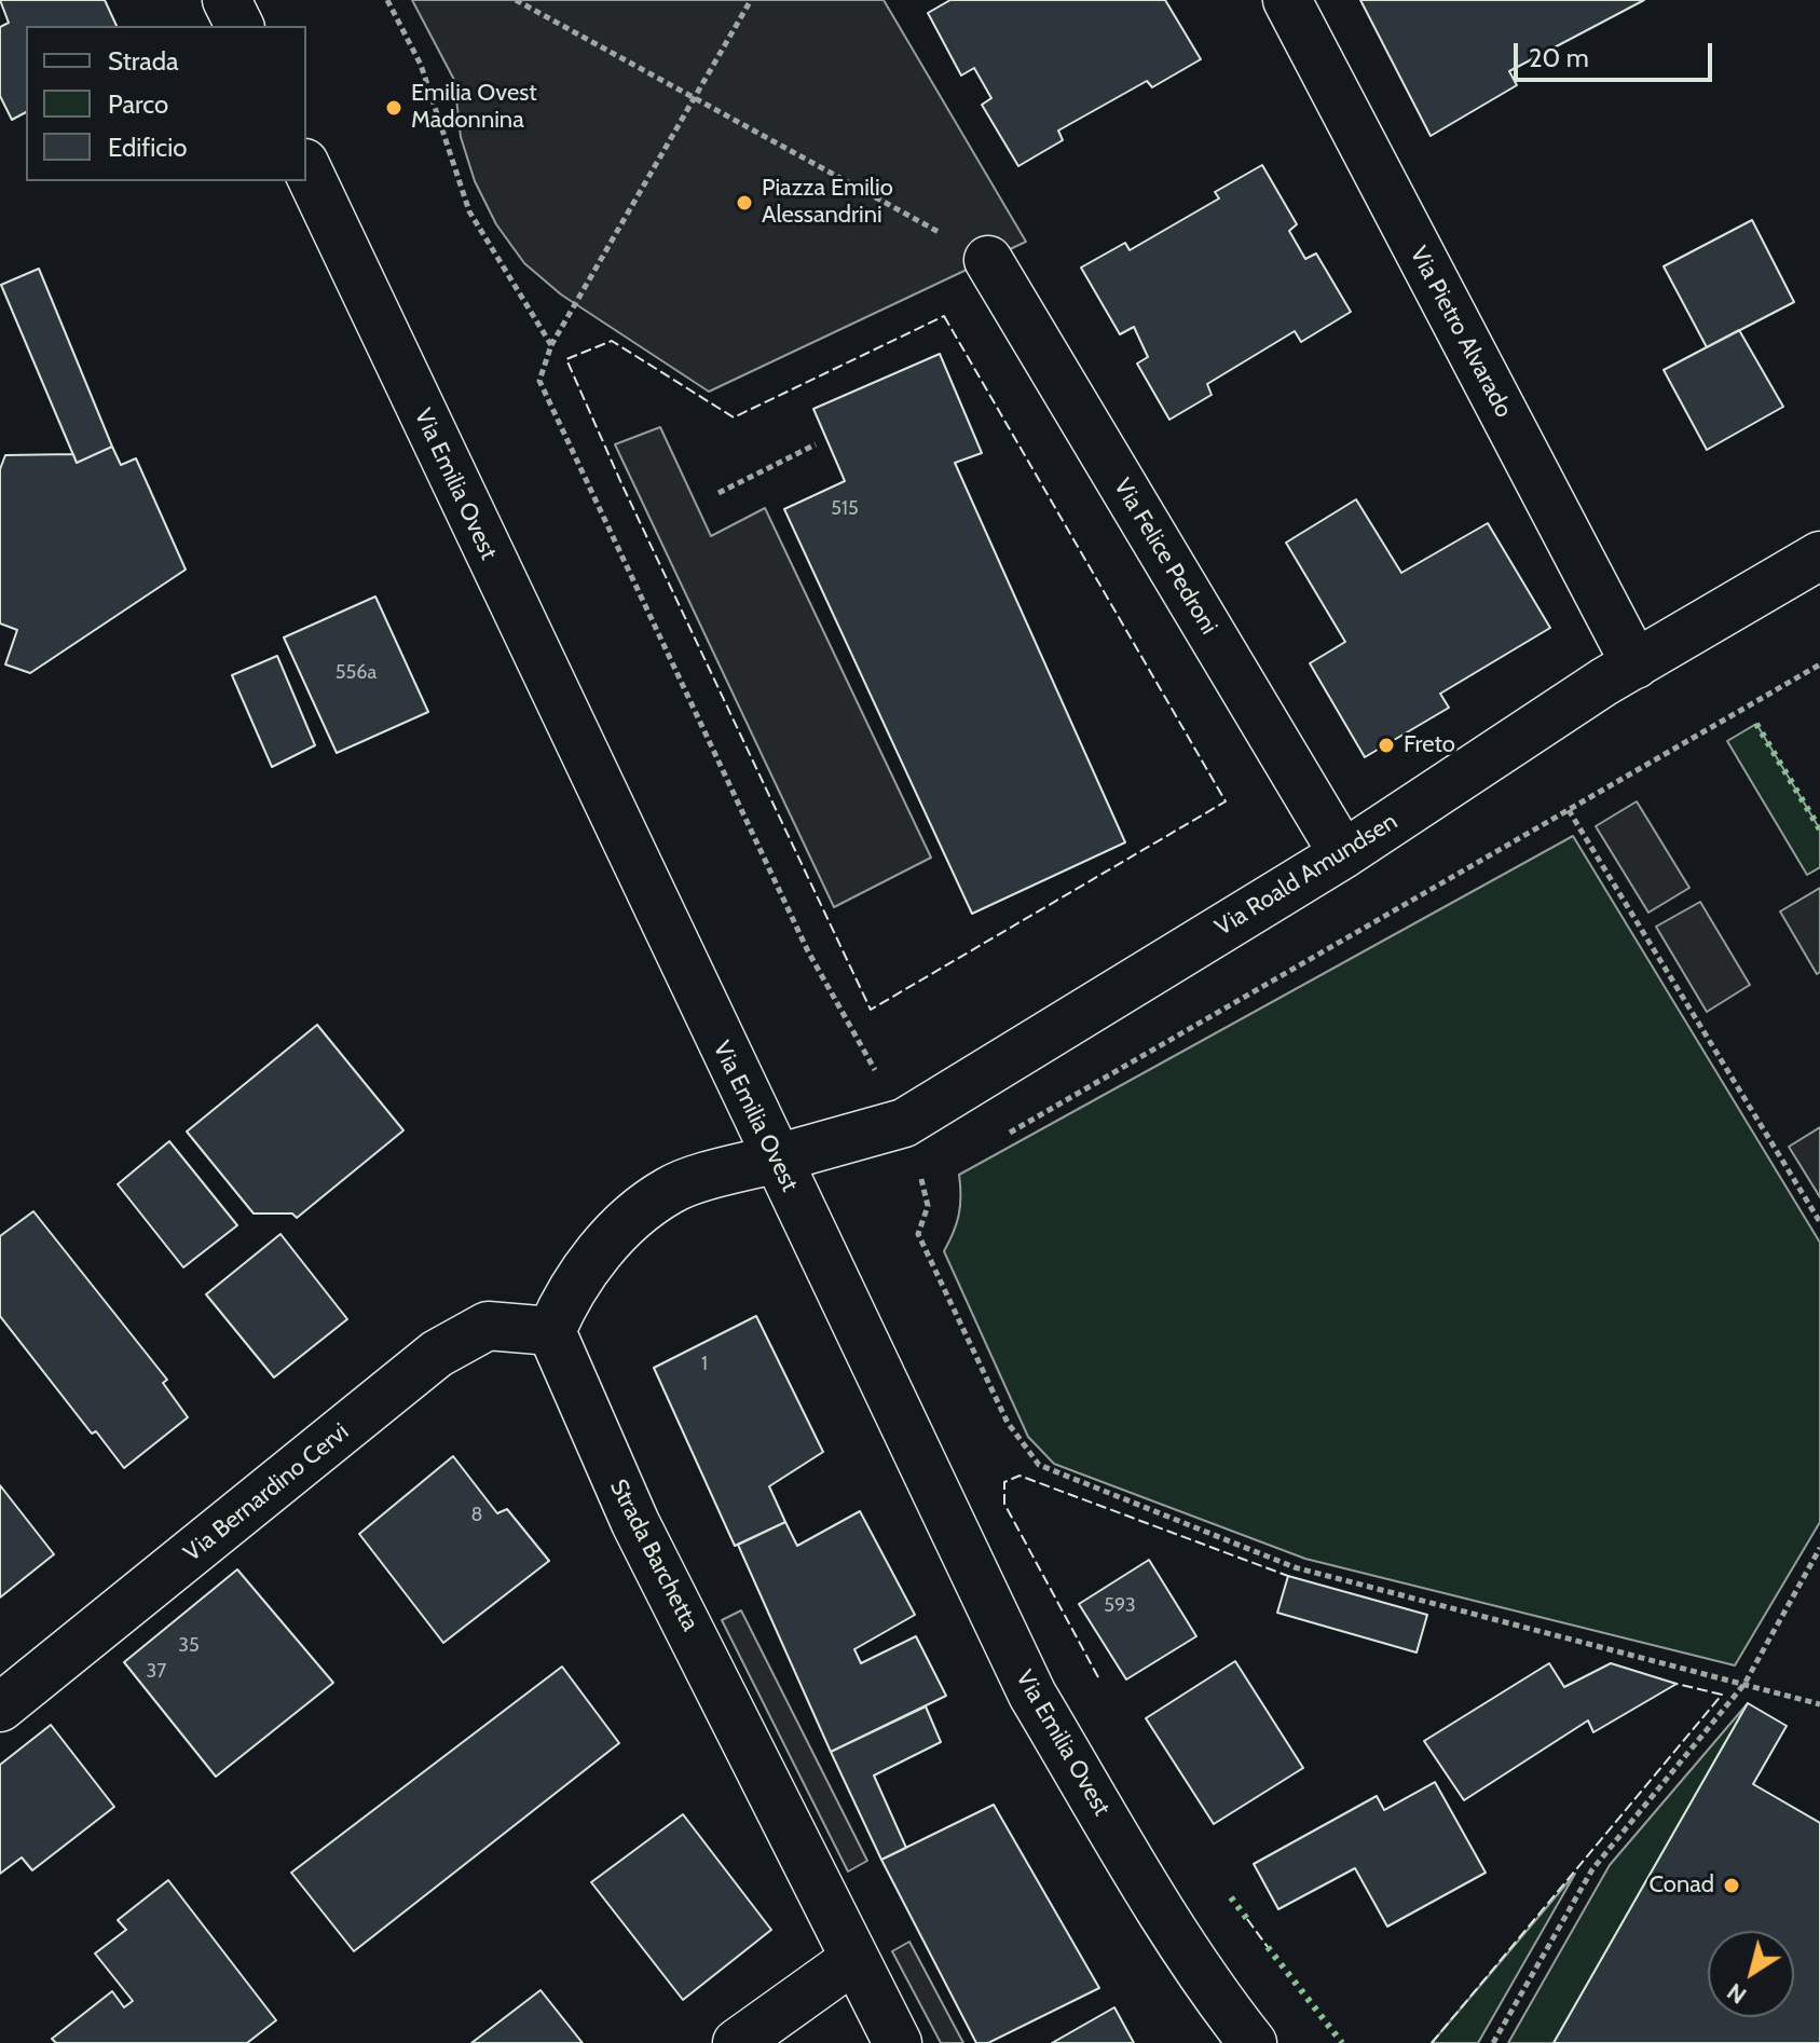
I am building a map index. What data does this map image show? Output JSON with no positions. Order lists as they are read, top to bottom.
{
  "streets": {
    "street": [
      "Via Pietro Alvarado",
      "Via Emilia Ovest",
      "Via Felice Pedroni",
      "Via Roald Amundsen",
      "Via Bernardino Cervi",
      "Strada Barchetta"
    ]
  },
  "crossings": [
    ["Via Pietro Alvarado", "Via Roald Amundsen"],
    ["Via Emilia Ovest", "Via Roald Amundsen"],
    ["Via Felice Pedroni", "Via Roald Amundsen"],
    ["Via Bernardino Cervi", "Strada Barchetta"]
  ],
  "places": [
    "Emilia Ovest Madonnina",
    "Piazza Emilio Alessandrini",
    "Freto",
    "Conad"
  ],
  "house_numbers": [
    "515",
    "556a",
    "1",
    "8",
    "593",
    "35",
    "37"
  ],
  "legend": ["Strada", "Parco", "Edificio"],
  "scale_bar": "20 m",
  "north": "bottom left"
}
